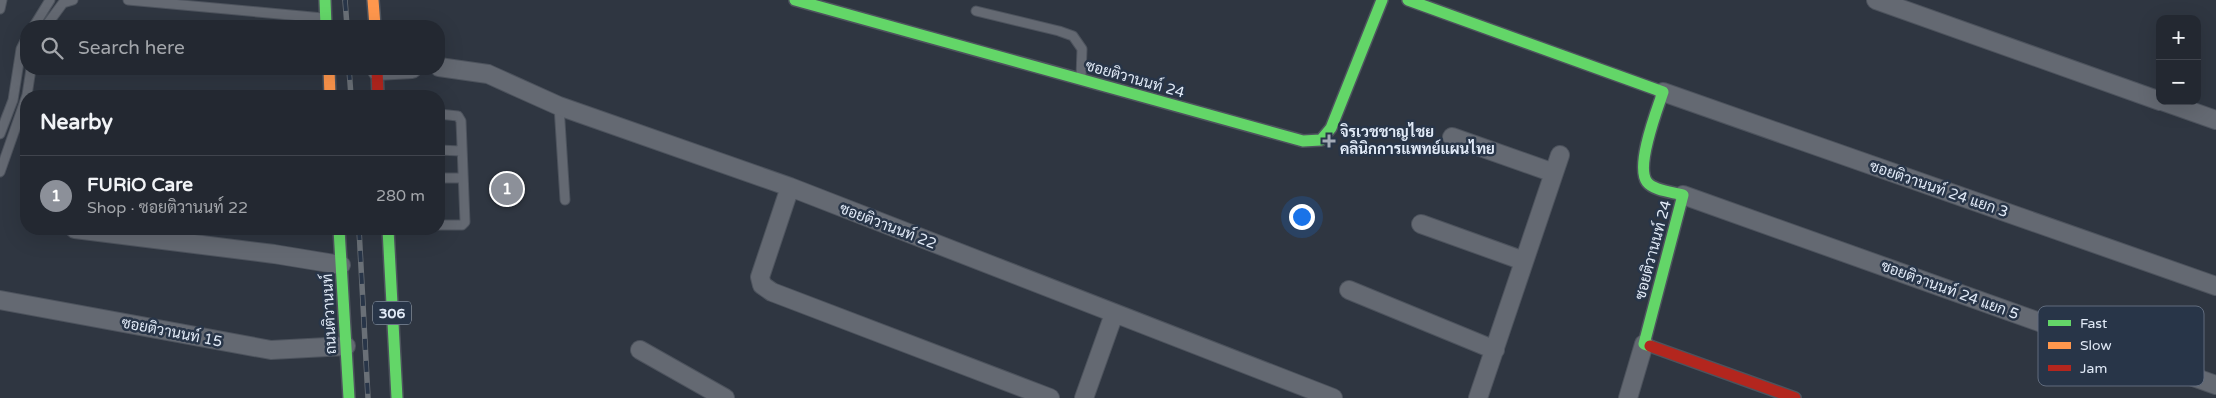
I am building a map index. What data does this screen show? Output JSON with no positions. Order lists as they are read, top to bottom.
{
  "streets": {
    "street": [
      "ซอยติวานนท์ 24",
      "ซอยติวานนท์ 24 แยก 3",
      "ซอยติวานนท์ 22",
      "ซอยติวานนท์ 24 แยก 5",
      "306",
      "ถนนติวานนท์",
      "ซอยติวานนท์ 15"
    ]
  },
  "crossings": [
    ["ซอยติวานนท์ 24", "ซอยติวานนท์ 24 แยก 3"],
    ["ซอยติวานนท์ 24", "ซอยติวานนท์ 24 แยก 5"],
    ["ถนนติวานนท์", "ซอยติวานนท์ 15"]
  ],
  "places": {
    "health": ["จิรเวชชาญไชย คลินิกการแพทย์แผนไทย"]
  },
  "legend": ["Fast", "Slow", "Jam"],
  "page": {
    "map_buttons": ["+", "−"],
    "search": "Search here",
    "heading": "Nearby",
    "list": [
      {
        "mark": "1",
        "name": "FURiO Care",
        "note": "Shop · ซอยติวานนท์ 22",
        "value": "280 m"
      }
    ],
    "pins": "1"
  }
}
